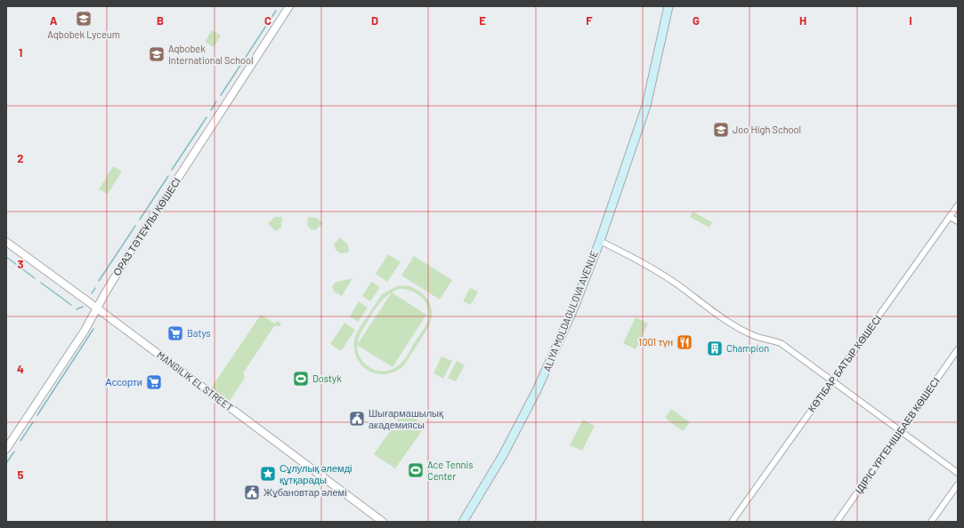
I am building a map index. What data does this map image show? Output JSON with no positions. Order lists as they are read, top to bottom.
{
  "streets": {
    "main road": ["ALIYA MOLDAGULOVA AVENUE"],
    "street": [
      "ОРАЗ ТӘТЕҰЛЫ КӨШЕСІ",
      "КӨТІБАР БАТЫР КӨШЕСІ",
      "MANGILIK EL STREET",
      "ІДІРІС ҮРГЕНІШБАЕВ КӨШЕСІ"
    ]
  },
  "crossings": [
    ["ОРАЗ ТӘТЕҰЛЫ КӨШЕСІ", "MANGILIK EL STREET"]
  ],
  "places": {
    "school or university": ["Aqbobek Lyceum", "Aqbobek International School", "Joo High School"],
    "supermarket": ["Batys", "Ассорти"],
    "restaurant": ["1001 түн"],
    "building": ["Champion"],
    "sports": ["Dostyk", "Ace Tennis Center"],
    "public building": ["Шығармашылық академиясы", "Жұбановтар әлемі"],
    "place": ["Сұлулық әлемді құтқарады"]
  },
  "grid": {
    "columns": [
      "A",
      "B",
      "C",
      "D",
      "E",
      "F",
      "G",
      "H",
      "I"
    ],
    "rows": [
      "1",
      "2",
      "3",
      "4",
      "5"
    ]
  }
}
